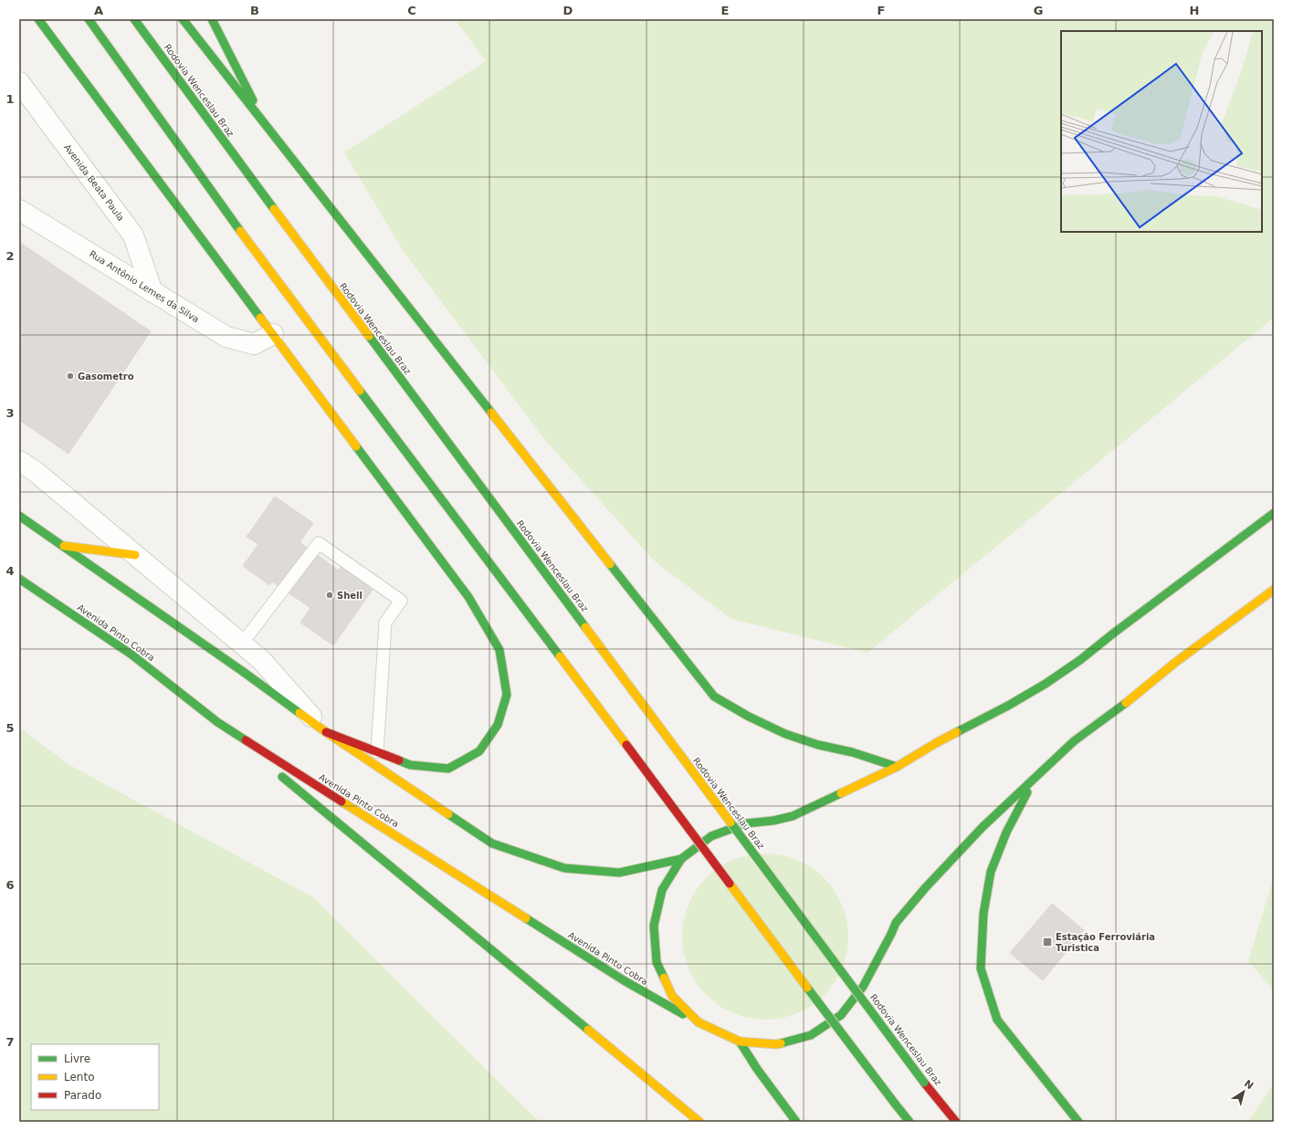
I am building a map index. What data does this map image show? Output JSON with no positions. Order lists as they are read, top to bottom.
{
  "streets": {
    "main road": ["Rodovia Wenceslau Braz", "Avenida Pinto Cobra"],
    "street": ["Avenida Beata Paula", "Rua Antônio Lemes da Silva"]
  },
  "crossings": [
    ["Avenida Beata Paula", "Rua Antônio Lemes da Silva"]
  ],
  "places": {
    "other": ["Gasometro", "Shell"],
    "transit": ["Estação Ferroviária Turistica"]
  },
  "legend": ["Livre", "Lento", "Parado"],
  "north": "top right",
  "grid": {
    "columns": [
      "A",
      "B",
      "C",
      "D",
      "E",
      "F",
      "G",
      "H"
    ],
    "rows": [
      "1",
      "2",
      "3",
      "4",
      "5",
      "6",
      "7"
    ]
  }
}
